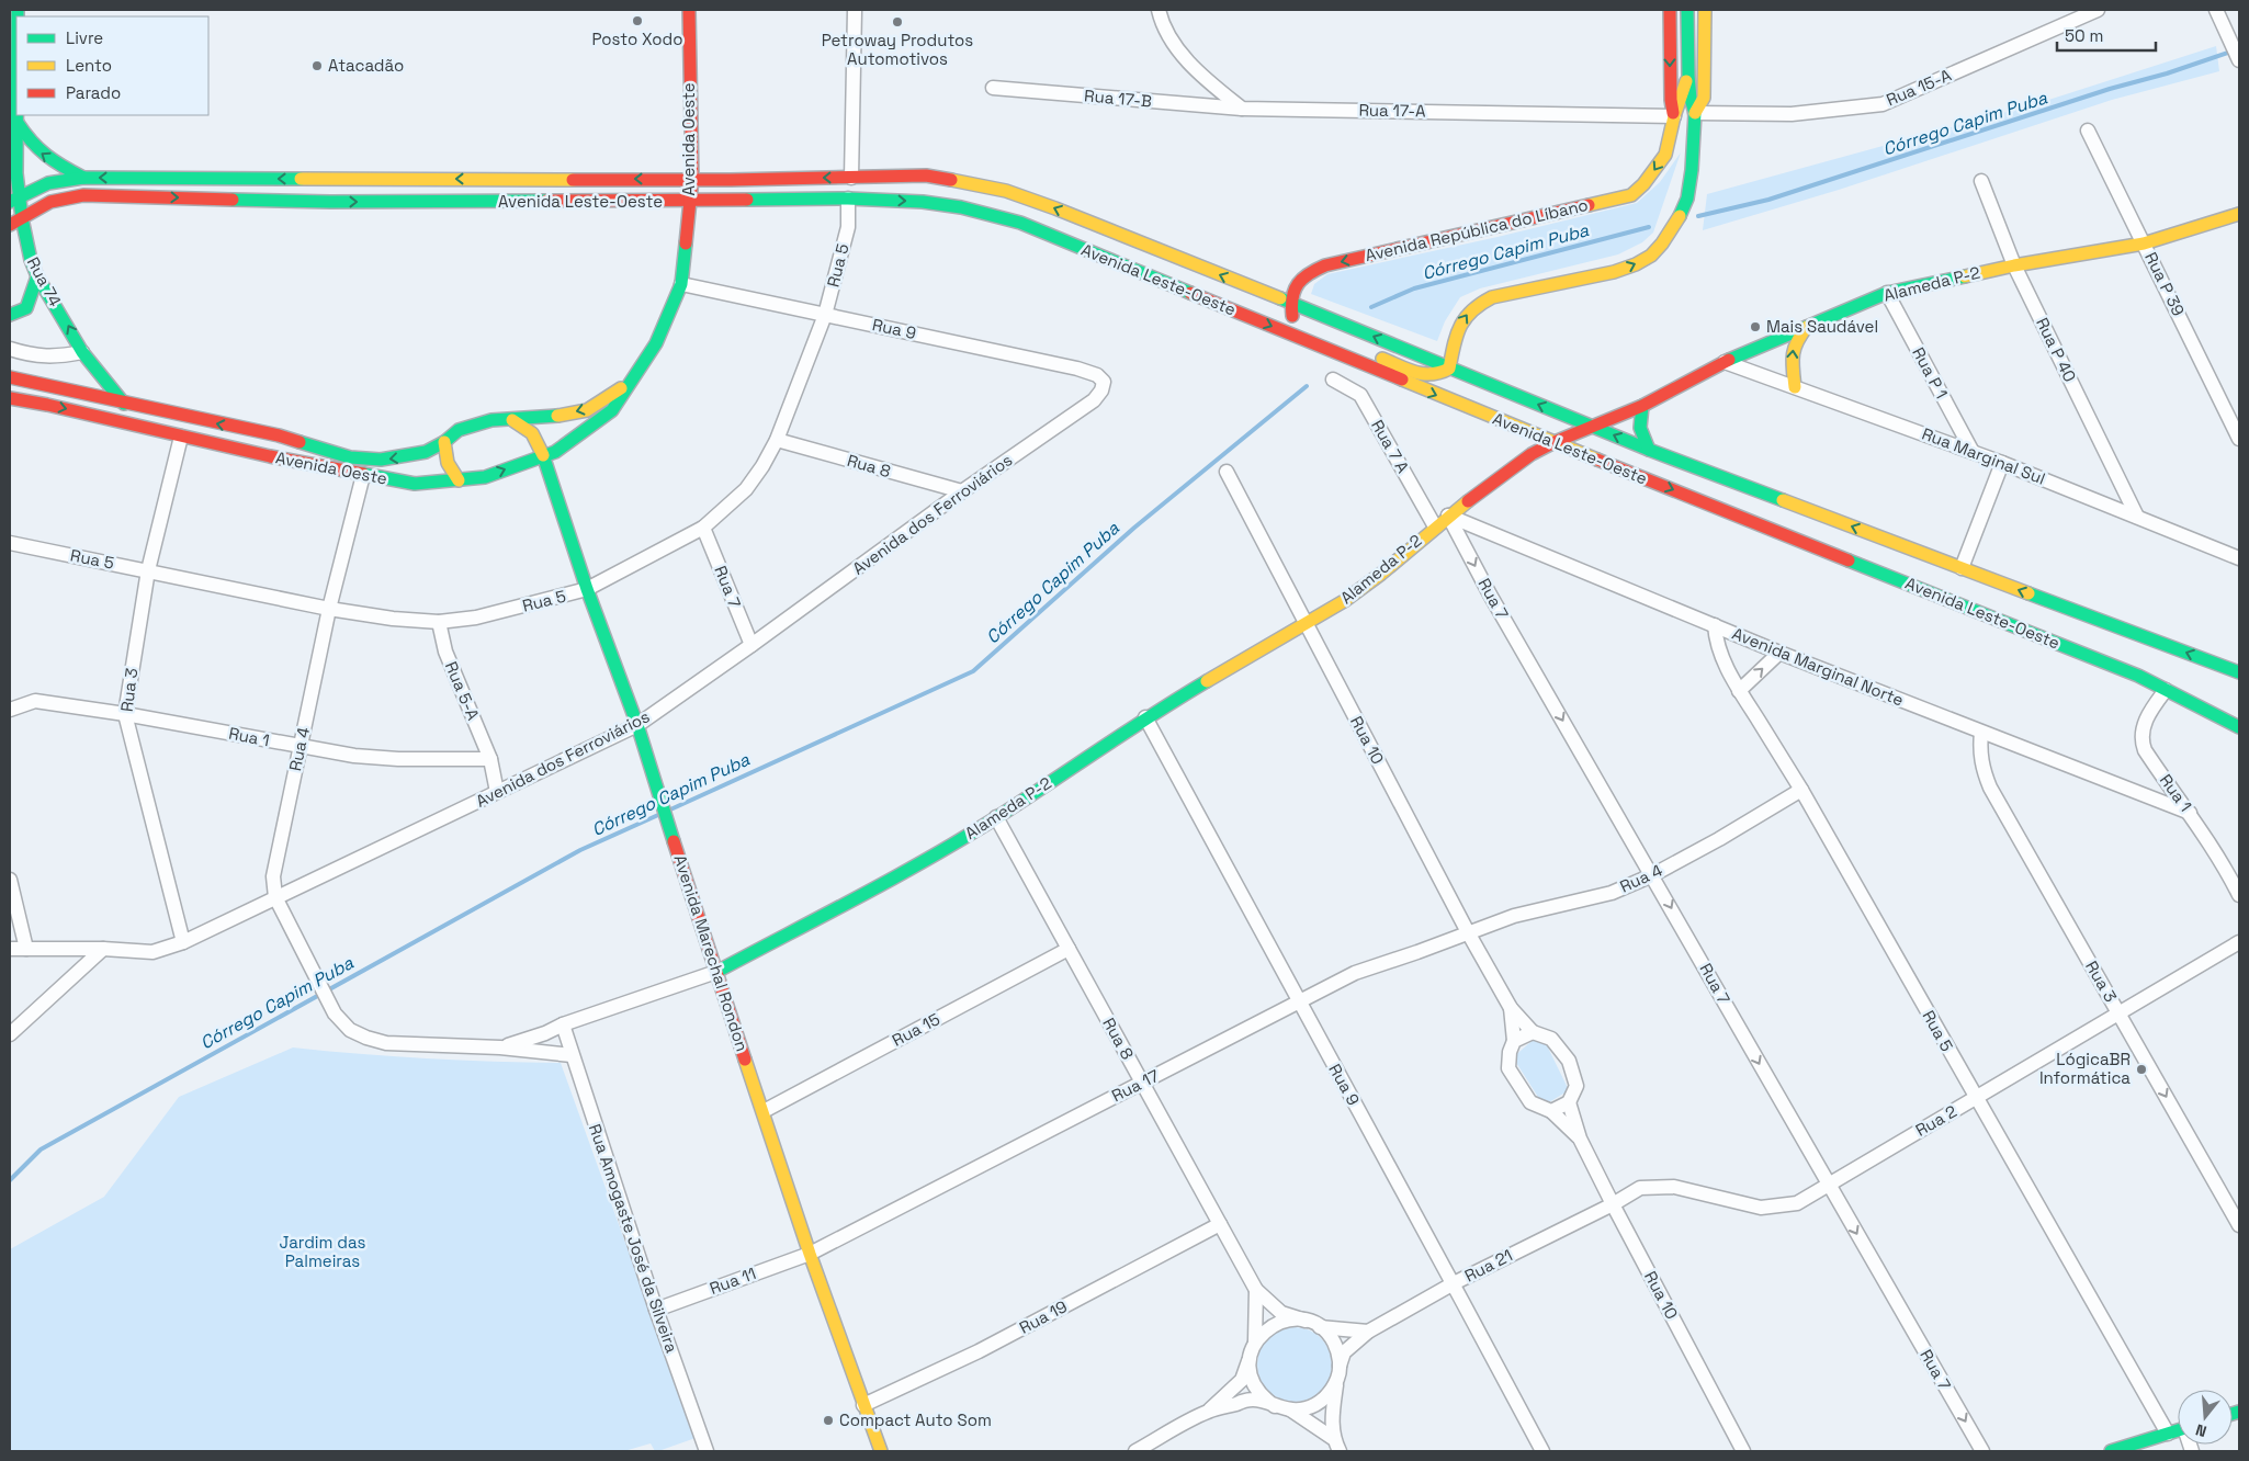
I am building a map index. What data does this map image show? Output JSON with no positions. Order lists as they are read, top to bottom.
{
  "streets": {
    "main road": [
      "Avenida Oeste",
      "Avenida Leste-Oeste",
      "Avenida República do Líbano",
      "Rua 74",
      "Alameda P-2",
      "Avenida Marechal Rondon"
    ],
    "street": [
      "Rua 15-A",
      "Rua 17-B",
      "Rua 17-A",
      "Rua 5",
      "Rua P 39",
      "Rua 9",
      "Rua P 40",
      "Rua P 1",
      "Rua 7 A",
      "Rua Marginal Sul",
      "Rua 8",
      "Avenida dos Ferroviários",
      "Rua 7",
      "Avenida Marginal Norte",
      "Rua 3",
      "Rua 5-A",
      "Rua 1",
      "Rua 10",
      "Rua 4",
      "Rua 15",
      "Rua 17",
      "Rua 2",
      "Rua Amogaste José da Silveira",
      "Rua 21",
      "Rua 11",
      "Rua 19"
    ]
  },
  "crossings": [
    ["Rua 15-A", "Avenida República do Líbano"],
    ["Rua 17-B", "Rua 17-A"],
    ["Rua 17-A", "Avenida República do Líbano"],
    ["Avenida Oeste", "Avenida Leste-Oeste"],
    ["Avenida Oeste", "Rua 74"],
    ["Avenida Oeste", "Rua 9"],
    ["Avenida Oeste", "Rua 3"],
    ["Avenida Oeste", "Rua 4"],
    ["Avenida Oeste", "Avenida Marechal Rondon"],
    ["Avenida Leste-Oeste", "Avenida República do Líbano"],
    ["Avenida Leste-Oeste", "Rua 5"],
    ["Avenida Leste-Oeste", "Rua 74"],
    ["Avenida Leste-Oeste", "Alameda P-2"],
    ["Avenida Leste-Oeste", "Rua 1"],
    ["Rua 5", "Rua 9"],
    ["Rua 5", "Rua 8"],
    ["Rua 5", "Rua 7"],
    ["Rua 5", "Avenida Marginal Norte"],
    ["Rua 5", "Rua 3"],
    ["Rua 5", "Rua 5-A"],
    ["Rua 5", "Rua 4"],
    ["Rua 5", "Avenida Marechal Rondon"],
    ["Rua 5", "Rua 2"],
    ["Alameda P-2", "Rua P 39"],
    ["Alameda P-2", "Rua 9"],
    ["Alameda P-2", "Rua P 40"],
    ["Alameda P-2", "Rua P 1"],
    ["Alameda P-2", "Rua 7 A"],
    ["Alameda P-2", "Rua Marginal Sul"],
    ["Alameda P-2", "Rua 8"],
    ["Alameda P-2", "Rua 7"],
    ["Alameda P-2", "Avenida Marginal Norte"],
    ["Alameda P-2", "Rua 10"],
    ["Alameda P-2", "Rua 4"],
    ["Alameda P-2", "Avenida Marechal Rondon"],
    ["Alameda P-2", "Rua Amogaste José da Silveira"],
    ["Rua 9", "Avenida dos Ferroviários"],
    ["Rua 9", "Rua 17"],
    ["Rua 9", "Rua 21"],
    ["Rua P 40", "Rua Marginal Sul"],
    ["Rua P 1", "Rua Marginal Sul"],
    ["Rua 8", "Avenida dos Ferroviários"],
    ["Rua 8", "Rua 15"],
    ["Rua 8", "Rua 17"],
    ["Rua 8", "Rua 21"],
    ["Rua 8", "Rua 19"],
    ["Avenida dos Ferroviários", "Rua 7"],
    ["Avenida dos Ferroviários", "Rua 3"],
    ["Avenida dos Ferroviários", "Rua 4"],
    ["Avenida dos Ferroviários", "Avenida Marechal Rondon"],
    ["Rua 7", "Avenida Marginal Norte"],
    ["Rua 7", "Rua 4"],
    ["Rua 7", "Rua 2"],
    ["Avenida Marginal Norte", "Rua 3"],
    ["Avenida Marginal Norte", "Rua 1"],
    ["Rua 3", "Rua 1"],
    ["Rua 3", "Rua 2"],
    ["Rua 5-A", "Rua 1"],
    ["Rua 1", "Rua 4"],
    ["Rua 10", "Rua 4"],
    ["Rua 10", "Rua 17"],
    ["Rua 10", "Rua 2"],
    ["Rua 10", "Rua 21"],
    ["Rua 4", "Rua 17"],
    ["Avenida Marechal Rondon", "Rua 15"],
    ["Avenida Marechal Rondon", "Rua 17"],
    ["Avenida Marechal Rondon", "Rua 11"],
    ["Avenida Marechal Rondon", "Rua 19"],
    ["Rua 17", "Rua 11"],
    ["Rua 2", "Rua 21"],
    ["Rua Amogaste José da Silveira", "Rua 11"]
  ],
  "one_way": ["Rua 7"],
  "water": ["Córrego Capim Puba"],
  "parks": ["Jardim das Palmeiras"],
  "places": [
    "Posto Xodo",
    "Petroway Produtos Automotivos",
    "Atacadão",
    "Mais Saudável",
    "LógicaBR Informática",
    "Compact Auto Som"
  ],
  "legend": ["Livre", "Lento", "Parado"],
  "scale_bar": "50 m",
  "north": "bottom"
}
